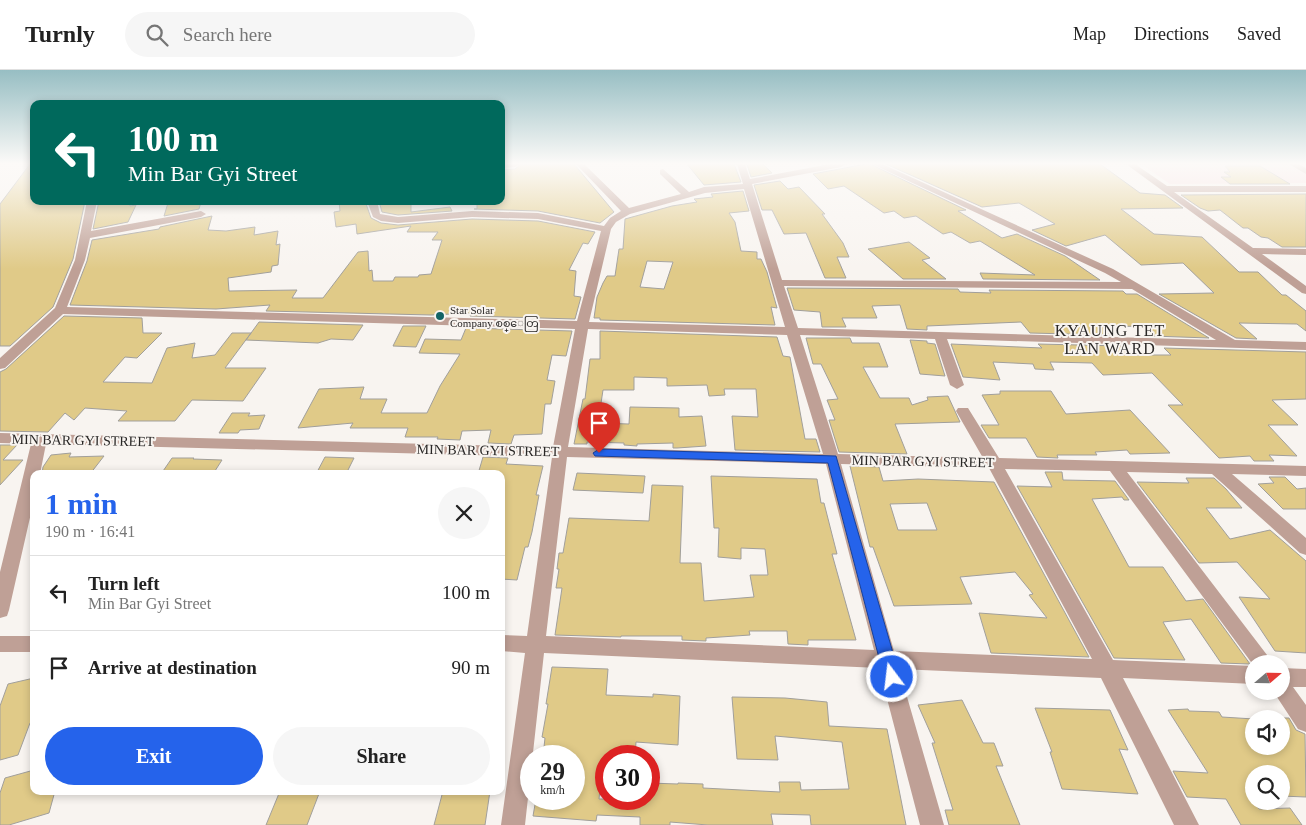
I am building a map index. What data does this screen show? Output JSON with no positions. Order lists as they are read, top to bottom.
{
  "streets": {
    "street": ["MIN BAR GYI STREET"]
  },
  "districts": ["KYAUNG TET LAN WARD"],
  "places": ["Star Solar Company စစ္ေတြ"],
  "north": "right",
  "page": {
    "header": "Turnly",
    "search": "Search here",
    "nav": ["Map", "Directions", "Saved"],
    "turn": ["100 m", "Min Bar Gyi Street"],
    "heading": ["1 min", "190 m · 16:41"],
    "list": [
      {
        "name": "Turn left",
        "note": "Min Bar Gyi Street",
        "value": "100 m"
      },
      {
        "name": "Arrive at destination",
        "value": "90 m"
      }
    ],
    "buttons": ["Exit", "Share"],
    "speed": "29 km/h",
    "limit": "30"
  }
}
